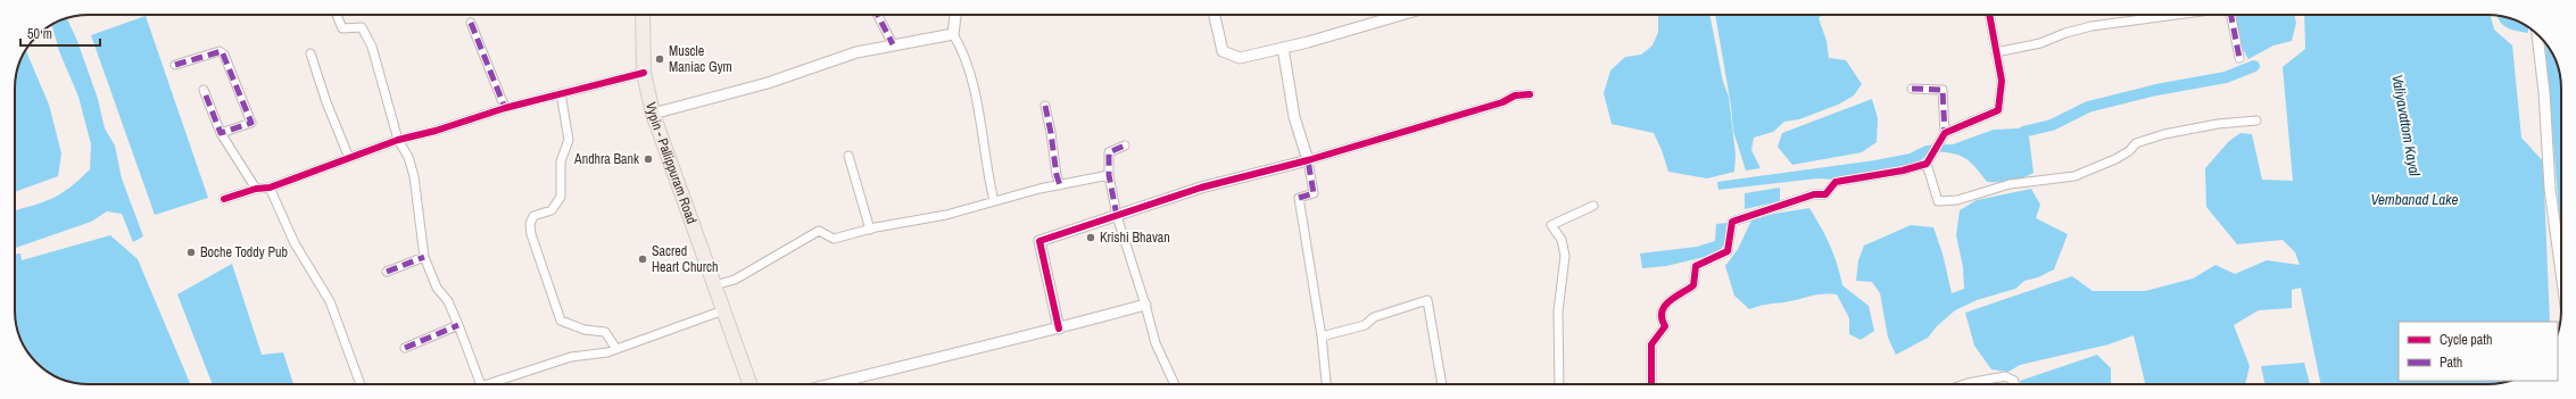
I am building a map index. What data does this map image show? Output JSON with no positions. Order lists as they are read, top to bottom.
{
  "streets": {
    "main road": ["Vypin - Pallippuram Road"]
  },
  "water": ["Valiyavattom Kayal", "Vembanad Lake"],
  "places": [
    "Muscle Maniac Gym",
    "Andhra Bank",
    "Krishi Bhavan",
    "Boche Toddy Pub",
    "Sacred Heart Church"
  ],
  "legend": ["Cycle path", "Path"],
  "scale_bar": "50 m"
}
